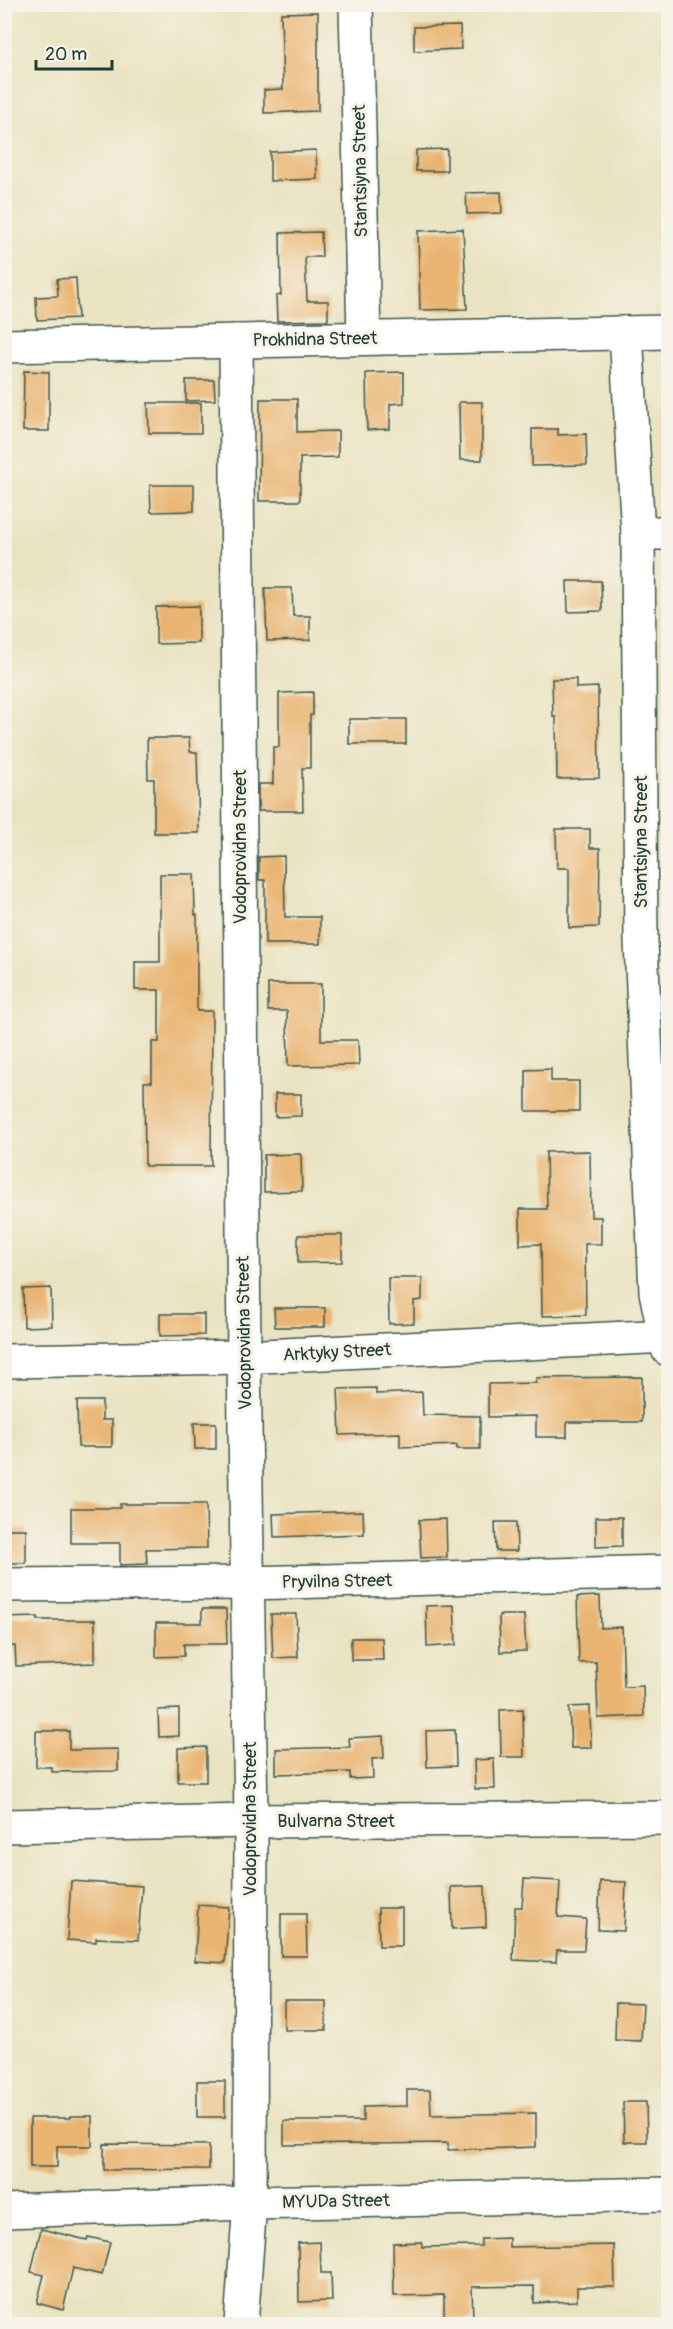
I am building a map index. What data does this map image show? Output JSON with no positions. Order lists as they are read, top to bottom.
{
  "streets": {
    "street": [
      "Stantsiyna Street",
      "Prokhidna Street",
      "Vodoprovidna Street",
      "Arktyky Street",
      "Pryvilna Street",
      "Bulvarna Street",
      "MYUDa Street"
    ]
  },
  "crossings": [
    ["Stantsiyna Street", "Prokhidna Street"],
    ["Stantsiyna Street", "Arktyky Street"],
    ["Prokhidna Street", "Vodoprovidna Street"],
    ["Vodoprovidna Street", "Arktyky Street"],
    ["Vodoprovidna Street", "Pryvilna Street"],
    ["Vodoprovidna Street", "Bulvarna Street"],
    ["Vodoprovidna Street", "MYUDa Street"]
  ],
  "scale_bar": "20 m"
}
